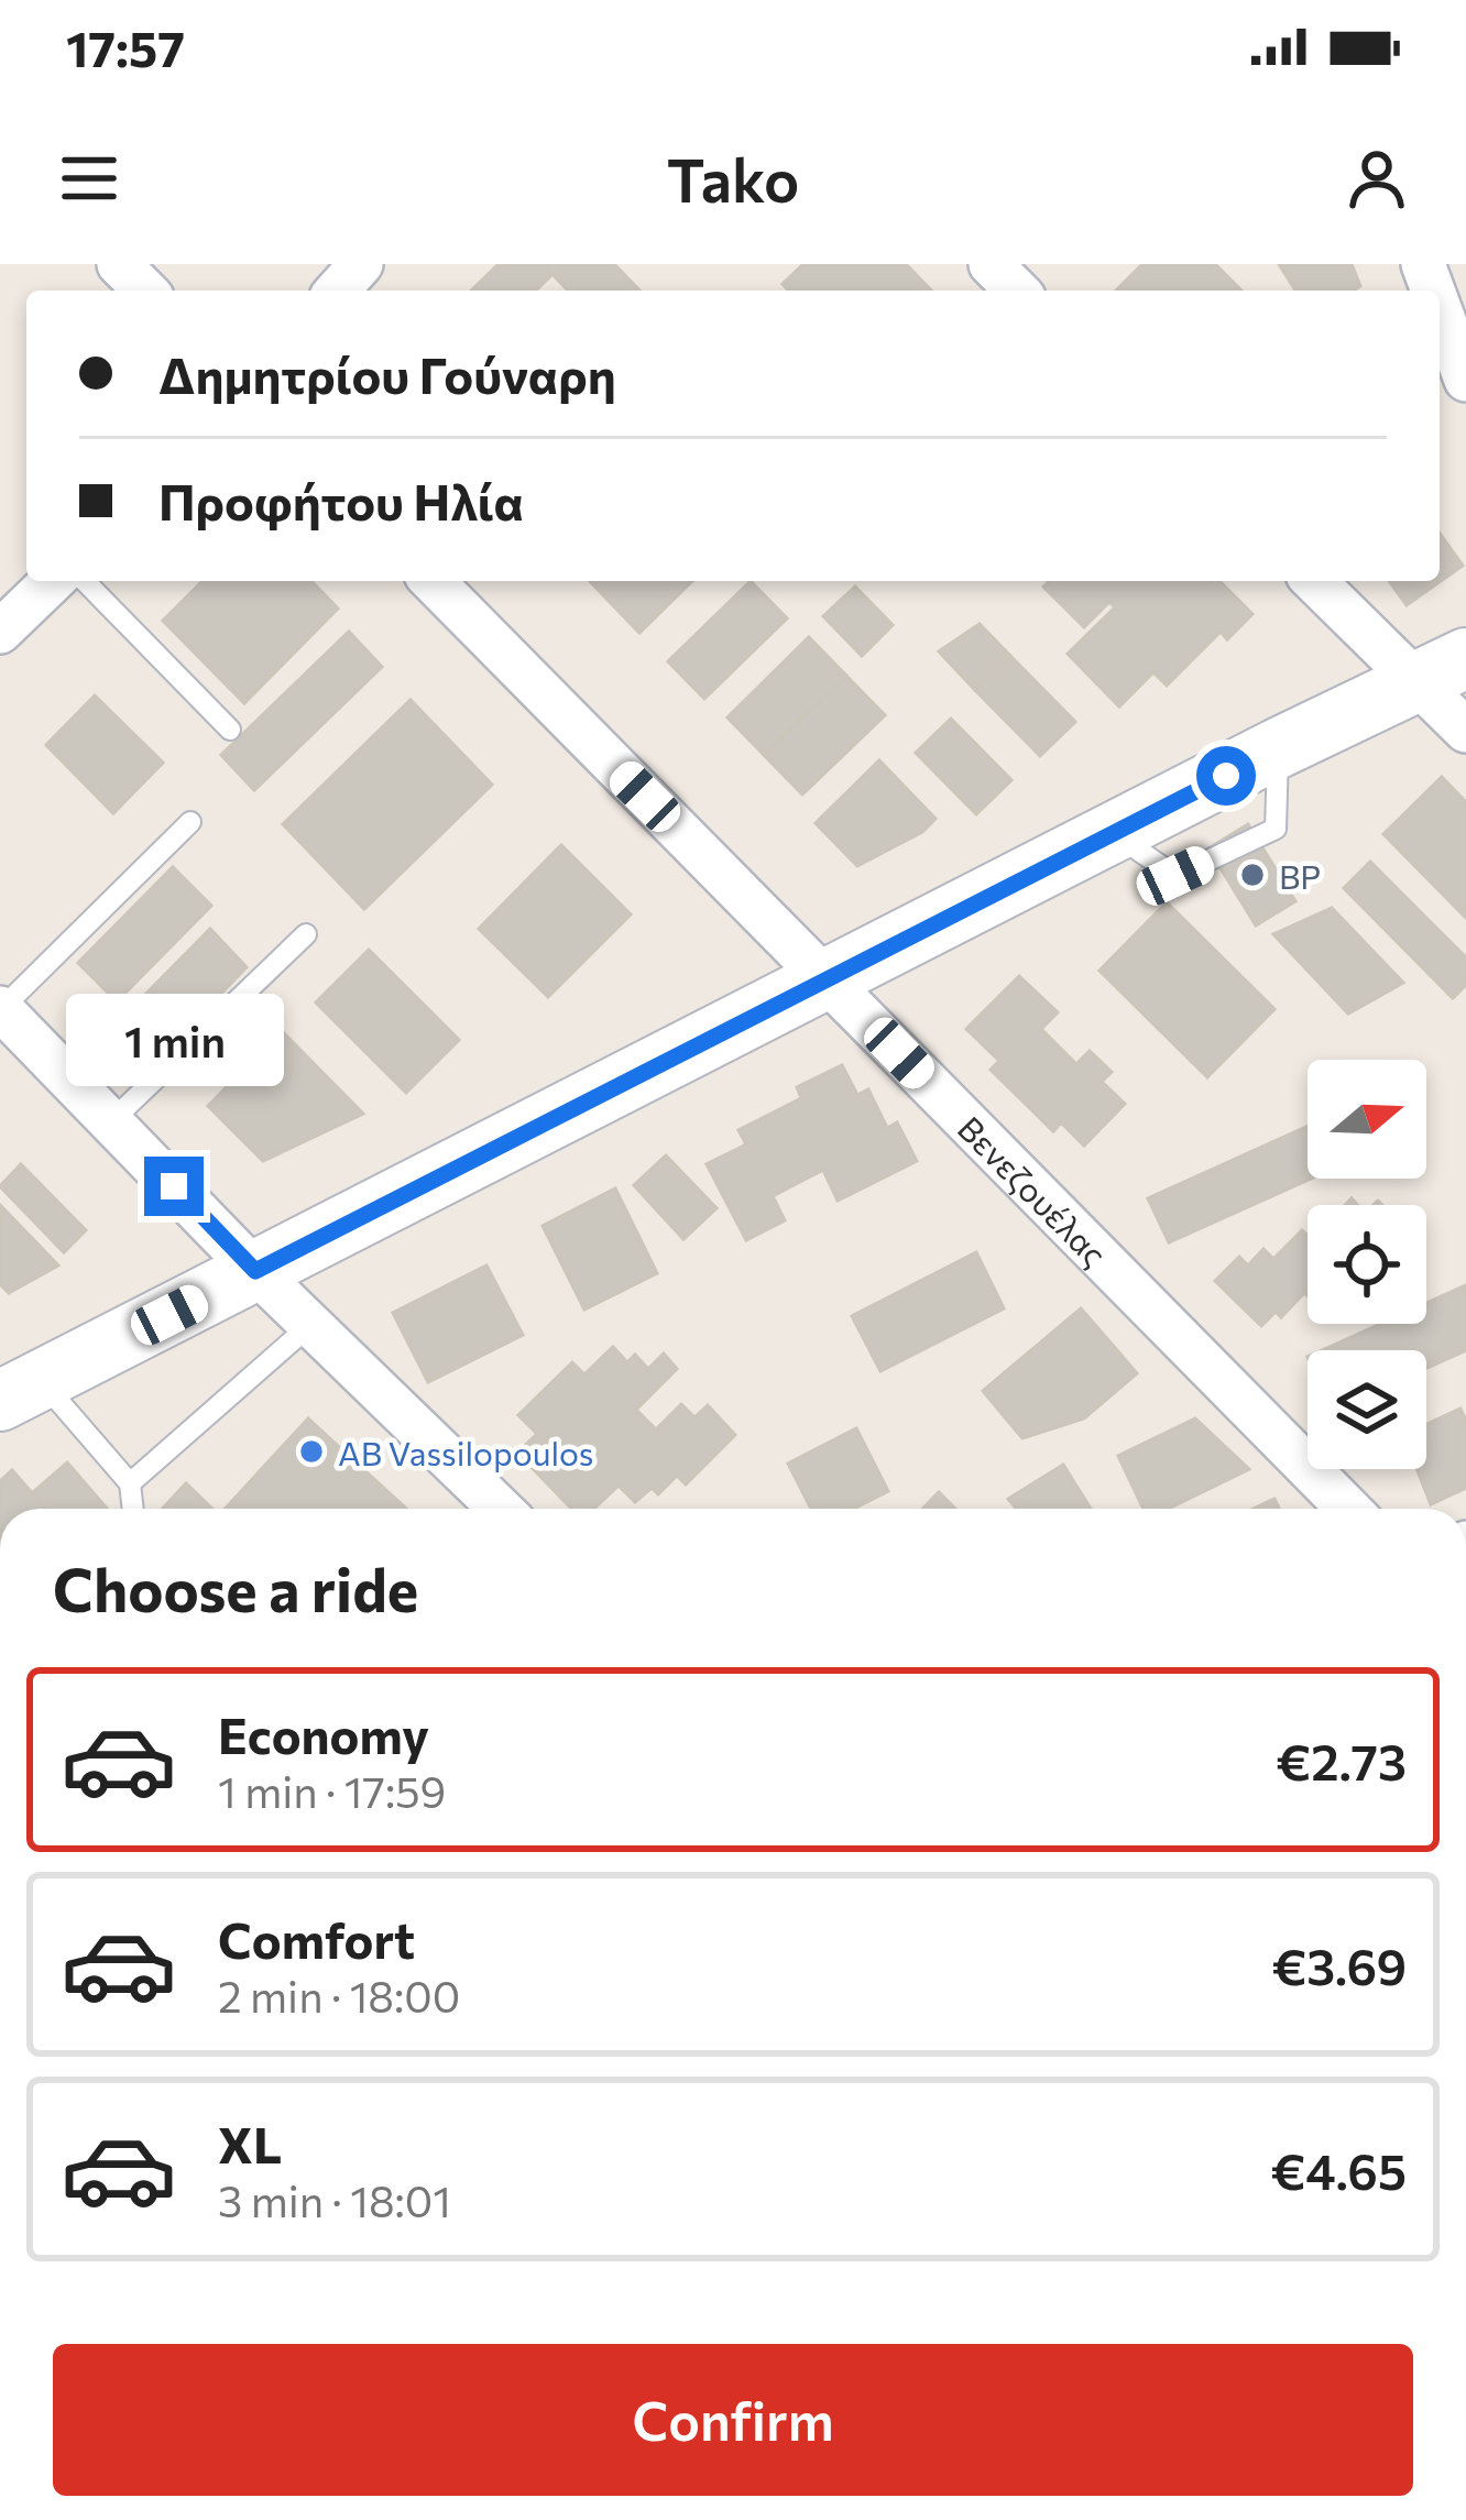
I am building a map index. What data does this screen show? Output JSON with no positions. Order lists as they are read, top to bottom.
{
  "streets": {
    "street": ["Βενεζουέλας"]
  },
  "places": ["BP", "AB Vassilopoulos"],
  "north": "right",
  "page": {
    "status": "17:57",
    "header": "Tako",
    "banner": ["Δημητρίου Γούναρη", "Προφήτου Ηλία"],
    "bubble": "1 min",
    "heading": "Choose a ride",
    "list": [
      {
        "name": "Economy",
        "note": "1 min · 17:59",
        "value": "€2.73"
      },
      {
        "name": "Comfort",
        "note": "2 min · 18:00",
        "value": "€3.69"
      },
      {
        "name": "XL",
        "note": "3 min · 18:01",
        "value": "€4.65"
      }
    ],
    "buttons": "Confirm"
  }
}
